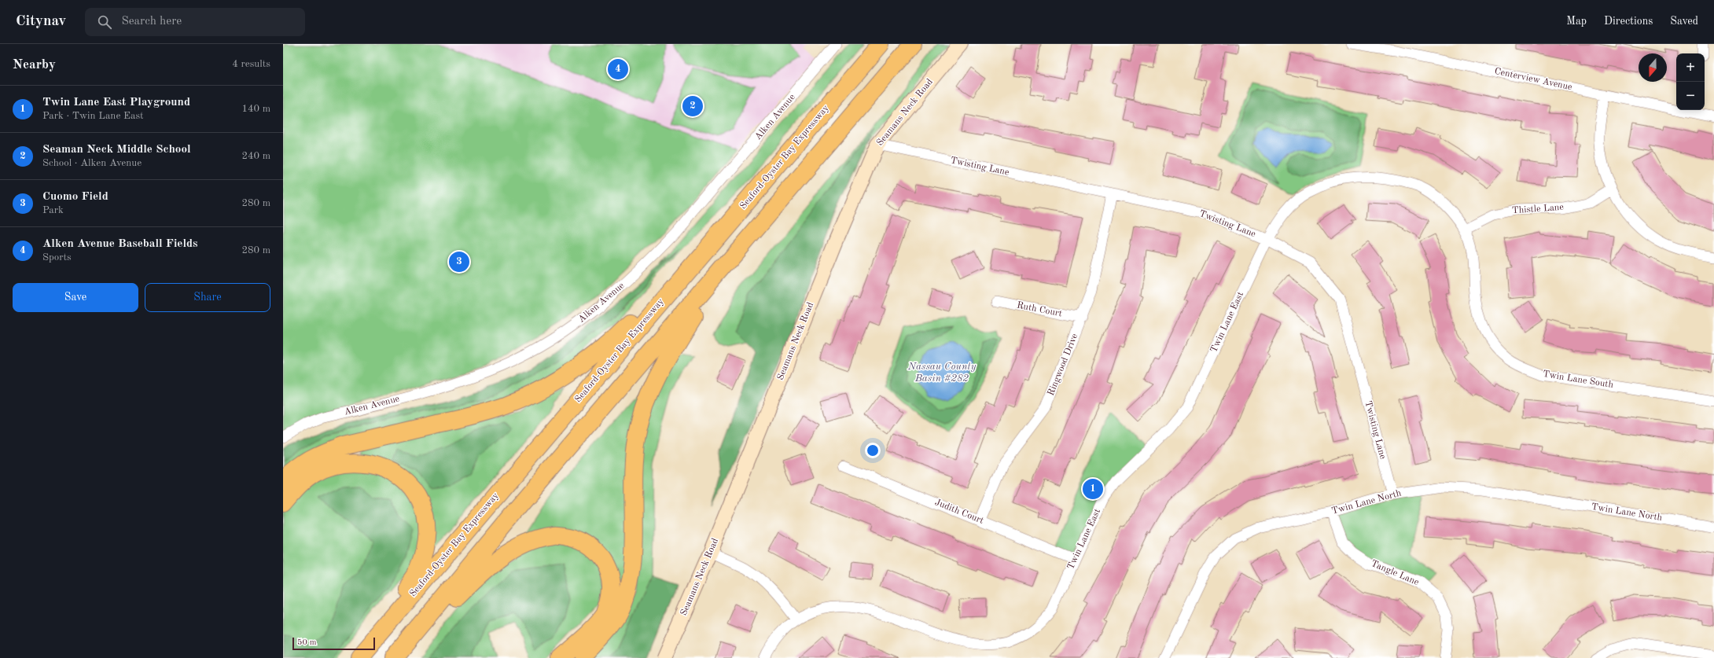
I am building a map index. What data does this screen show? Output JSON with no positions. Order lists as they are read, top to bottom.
{
  "streets": {
    "highway": ["Seaford-Oyster Bay Expressway"],
    "main road": ["Seamans Neck Road"],
    "street": [
      "Centerview Avenue",
      "Alken Avenue",
      "Twisting Lane",
      "Thistle Lane",
      "Ruth Court",
      "Twin Lane East",
      "Ringwood Drive",
      "Twin Lane South",
      "Twin Lane North",
      "Judith Court",
      "Tangle Lane"
    ]
  },
  "crossings": [
    ["Seamans Neck Road", "Twisting Lane"],
    ["Twisting Lane", "Twin Lane East"],
    ["Twisting Lane", "Ringwood Drive"],
    ["Twisting Lane", "Twin Lane South"],
    ["Twisting Lane", "Twin Lane North"],
    ["Thistle Lane", "Twin Lane South"],
    ["Ruth Court", "Ringwood Drive"],
    ["Twin Lane East", "Twin Lane South"],
    ["Twin Lane East", "Judith Court"],
    ["Ringwood Drive", "Judith Court"],
    ["Twin Lane North", "Tangle Lane"]
  ],
  "water": ["Nassau County Basin #282"],
  "scale_bar": "50 m",
  "north": "bottom",
  "page": {
    "header": "Citynav",
    "search": "Search here",
    "nav": ["Map", "Directions", "Saved"],
    "heading": ["Nearby", "4 results"],
    "map_buttons": ["+", "−"],
    "pins": [
      "4",
      "2",
      "3",
      "1"
    ],
    "list": [
      {
        "mark": "1",
        "name": "Twin Lane East Playground",
        "note": "Park · Twin Lane East",
        "value": "140 m"
      },
      {
        "mark": "2",
        "name": "Seaman Neck Middle School",
        "note": "School · Alken Avenue",
        "value": "240 m"
      },
      {
        "mark": "3",
        "name": "Cuomo Field",
        "note": "Park",
        "value": "280 m"
      },
      {
        "mark": "4",
        "name": "Alken Avenue Baseball Fields",
        "note": "Sports",
        "value": "280 m"
      }
    ],
    "buttons": ["Save", "Share"],
    "scale": "50 m"
  }
}
